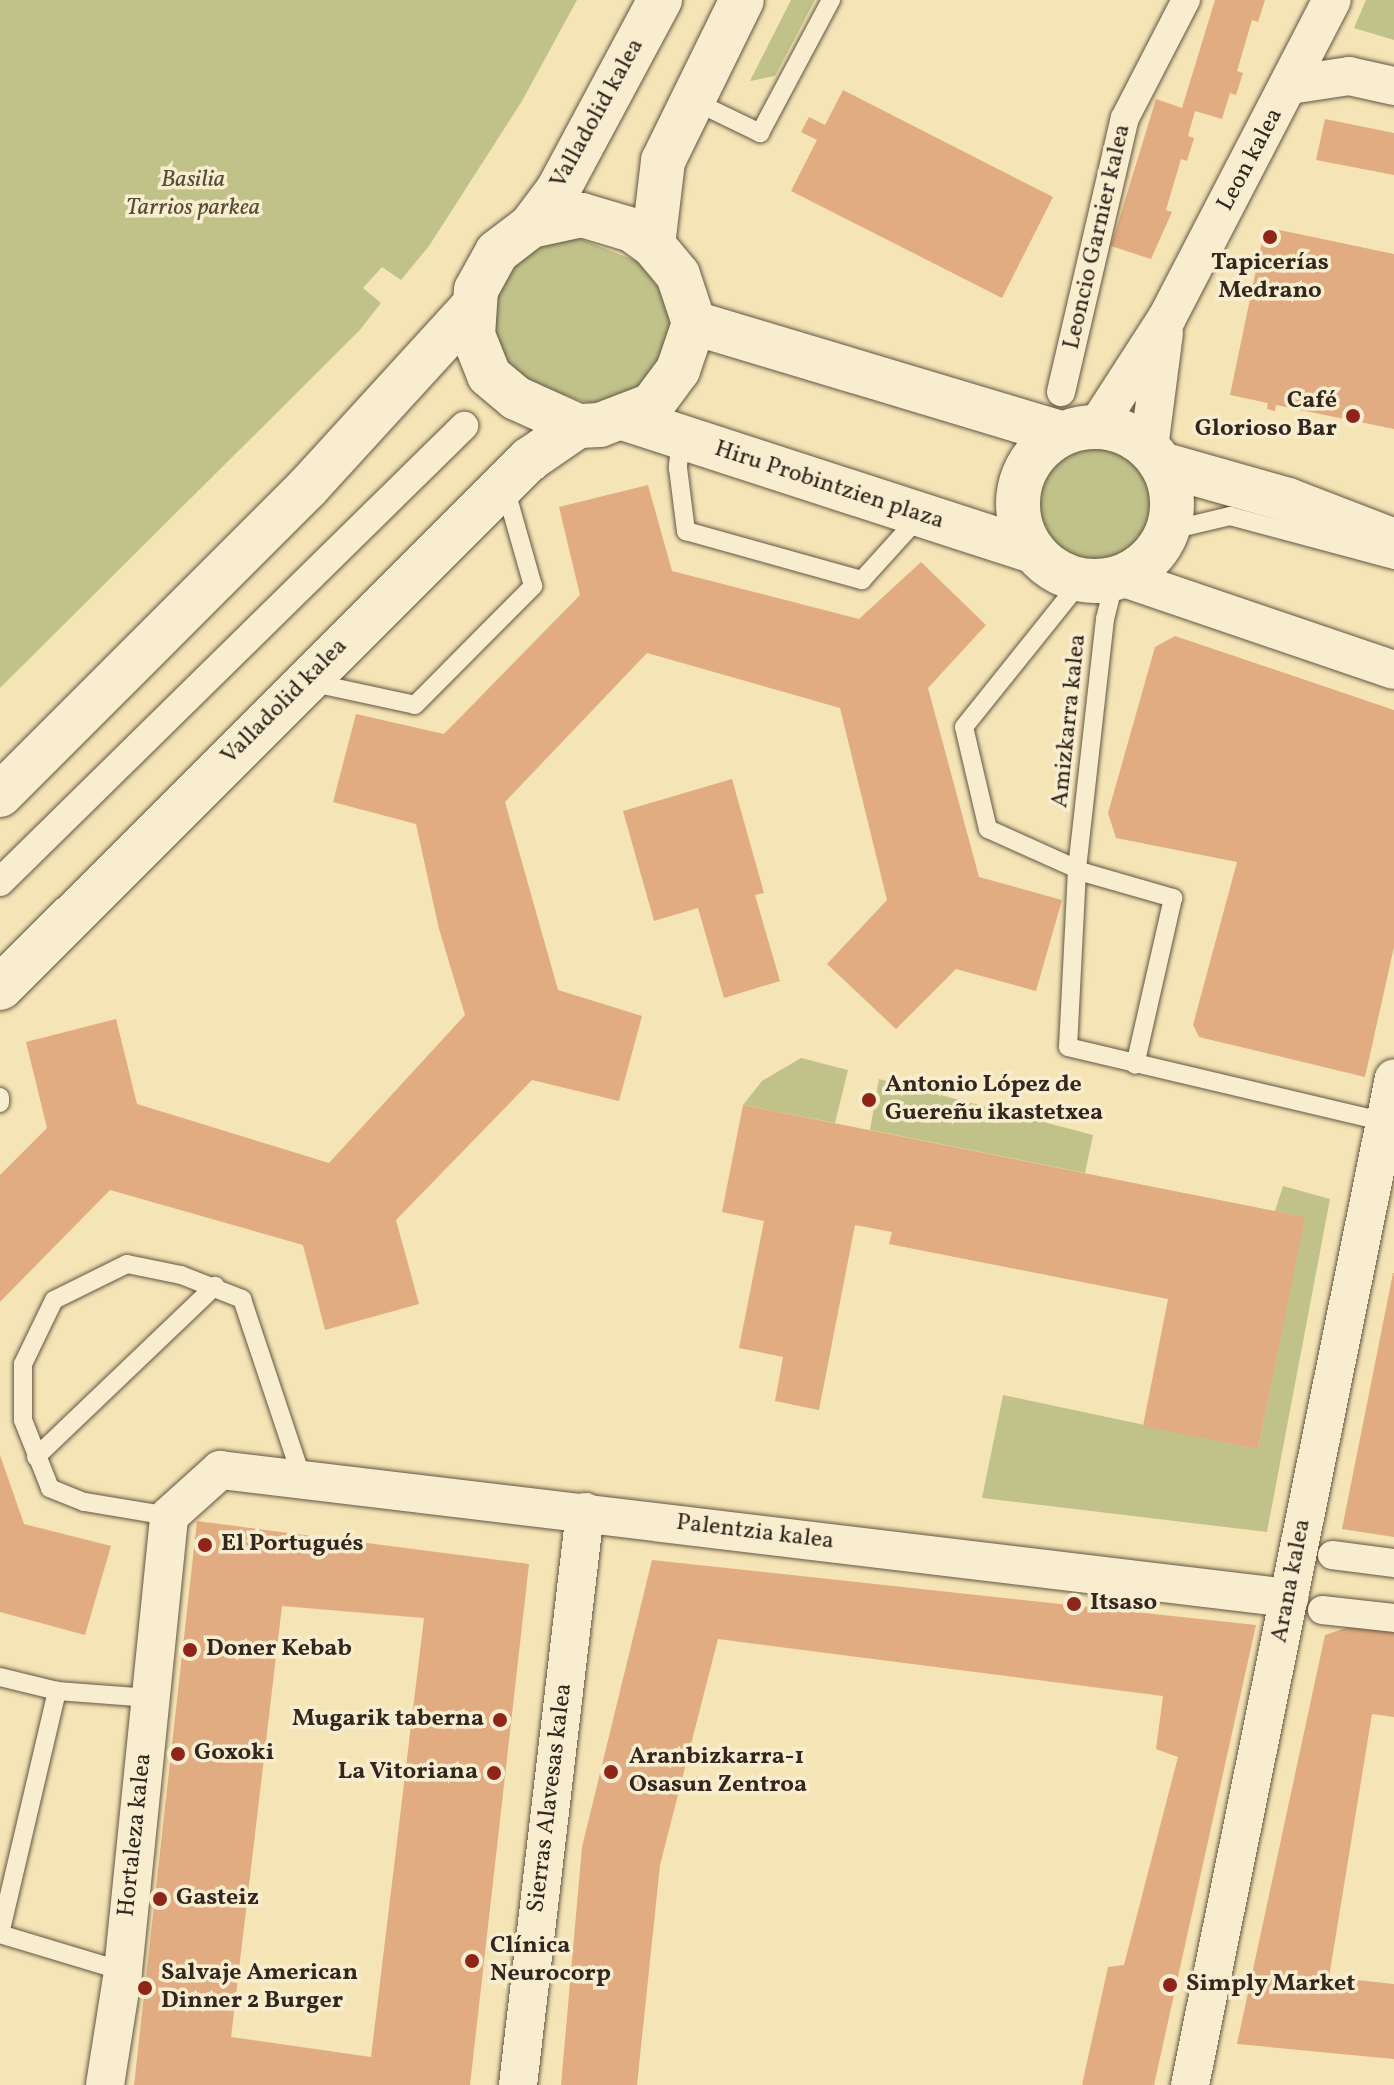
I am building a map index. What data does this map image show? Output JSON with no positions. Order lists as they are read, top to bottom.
{
  "streets": {
    "main road": ["Valladolid kalea", "Hiru Probintzien plaza"],
    "street": [
      "Leon kalea",
      "Leoncio Garnier kalea",
      "Palentzia kalea",
      "Arana kalea",
      "Sierras Alavesas kalea",
      "Hortaleza kalea"
    ],
    "lane": ["Amizkarra kalea"]
  },
  "crossings": [
    ["Valladolid kalea", "Hiru Probintzien plaza"],
    ["Leon kalea", "Leoncio Garnier kalea"],
    ["Leon kalea", "Hiru Probintzien plaza"],
    ["Leon kalea", "Amizkarra kalea"],
    ["Leoncio Garnier kalea", "Hiru Probintzien plaza"],
    ["Leoncio Garnier kalea", "Amizkarra kalea"],
    ["Hiru Probintzien plaza", "Amizkarra kalea"],
    ["Amizkarra kalea", "Arana kalea"],
    ["Palentzia kalea", "Arana kalea"],
    ["Palentzia kalea", "Sierras Alavesas kalea"],
    ["Palentzia kalea", "Hortaleza kalea"]
  ],
  "parks": ["Basilia Tarrios parkea"],
  "places": [
    "Tapicerías Medrano",
    "Café Glorioso Bar",
    "Antonio López de Guereñu ikastetxea",
    "El Portugués",
    "Itsaso",
    "Doner Kebab",
    "Mugarik taberna",
    "Goxoki",
    "Aranbizkarra-1 Osasun Zentroa",
    "La Vitoriana",
    "Gasteiz",
    "Clínica Neurocorp",
    "Simply Market",
    "Salvaje American Dinner 2 Burger"
  ]
}
